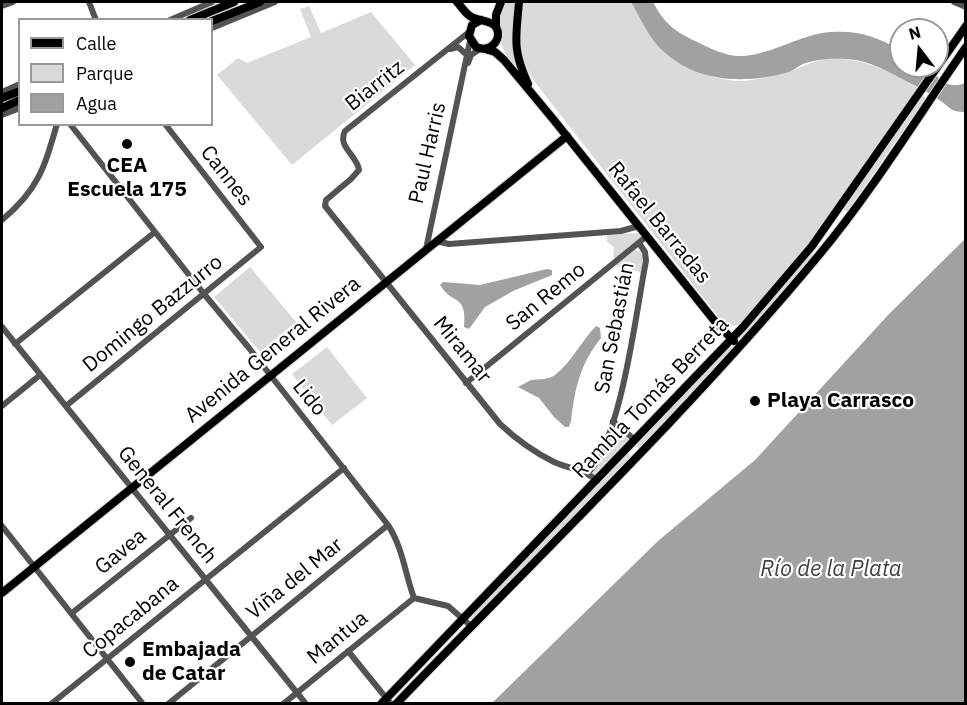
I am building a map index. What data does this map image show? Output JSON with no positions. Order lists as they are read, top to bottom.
{
  "streets": {
    "main road": ["Rafael Barradas", "Avenida General Rivera", "Rambla Tomás Berreta"],
    "street": [
      "Biarritz",
      "Paul Harris",
      "Cannes",
      "San Remo",
      "Domingo Bazzurro",
      "San Sebastián",
      "Miramar",
      "Lido",
      "General French",
      "Gavea",
      "Viña del Mar",
      "Copacabana",
      "Mantua"
    ]
  },
  "crossings": [
    ["Biarritz", "Paul Harris"],
    ["Biarritz", "Rafael Barradas"],
    ["Biarritz", "Miramar"],
    ["Paul Harris", "Rafael Barradas"],
    ["Paul Harris", "Avenida General Rivera"],
    ["Cannes", "Domingo Bazzurro"],
    ["Rafael Barradas", "San Remo"],
    ["Rafael Barradas", "Avenida General Rivera"],
    ["Rafael Barradas", "Rambla Tomás Berreta"],
    ["San Remo", "San Sebastián"],
    ["San Remo", "Miramar"],
    ["Domingo Bazzurro", "Lido"],
    ["Domingo Bazzurro", "General French"],
    ["San Sebastián", "Miramar"],
    ["San Sebastián", "Rambla Tomás Berreta"],
    ["Avenida General Rivera", "Miramar"],
    ["Avenida General Rivera", "Lido"],
    ["Avenida General Rivera", "General French"],
    ["Miramar", "Rambla Tomás Berreta"],
    ["Lido", "Viña del Mar"],
    ["Lido", "Copacabana"],
    ["Lido", "Mantua"],
    ["General French", "Gavea"],
    ["General French", "Viña del Mar"],
    ["General French", "Copacabana"],
    ["General French", "Mantua"]
  ],
  "water": ["Río de la Plata"],
  "places": ["CEA Escuela 175", "Playa Carrasco", "Embajada de Catar"],
  "legend": ["Calle", "Parque", "Agua"],
  "north": "top"
}
